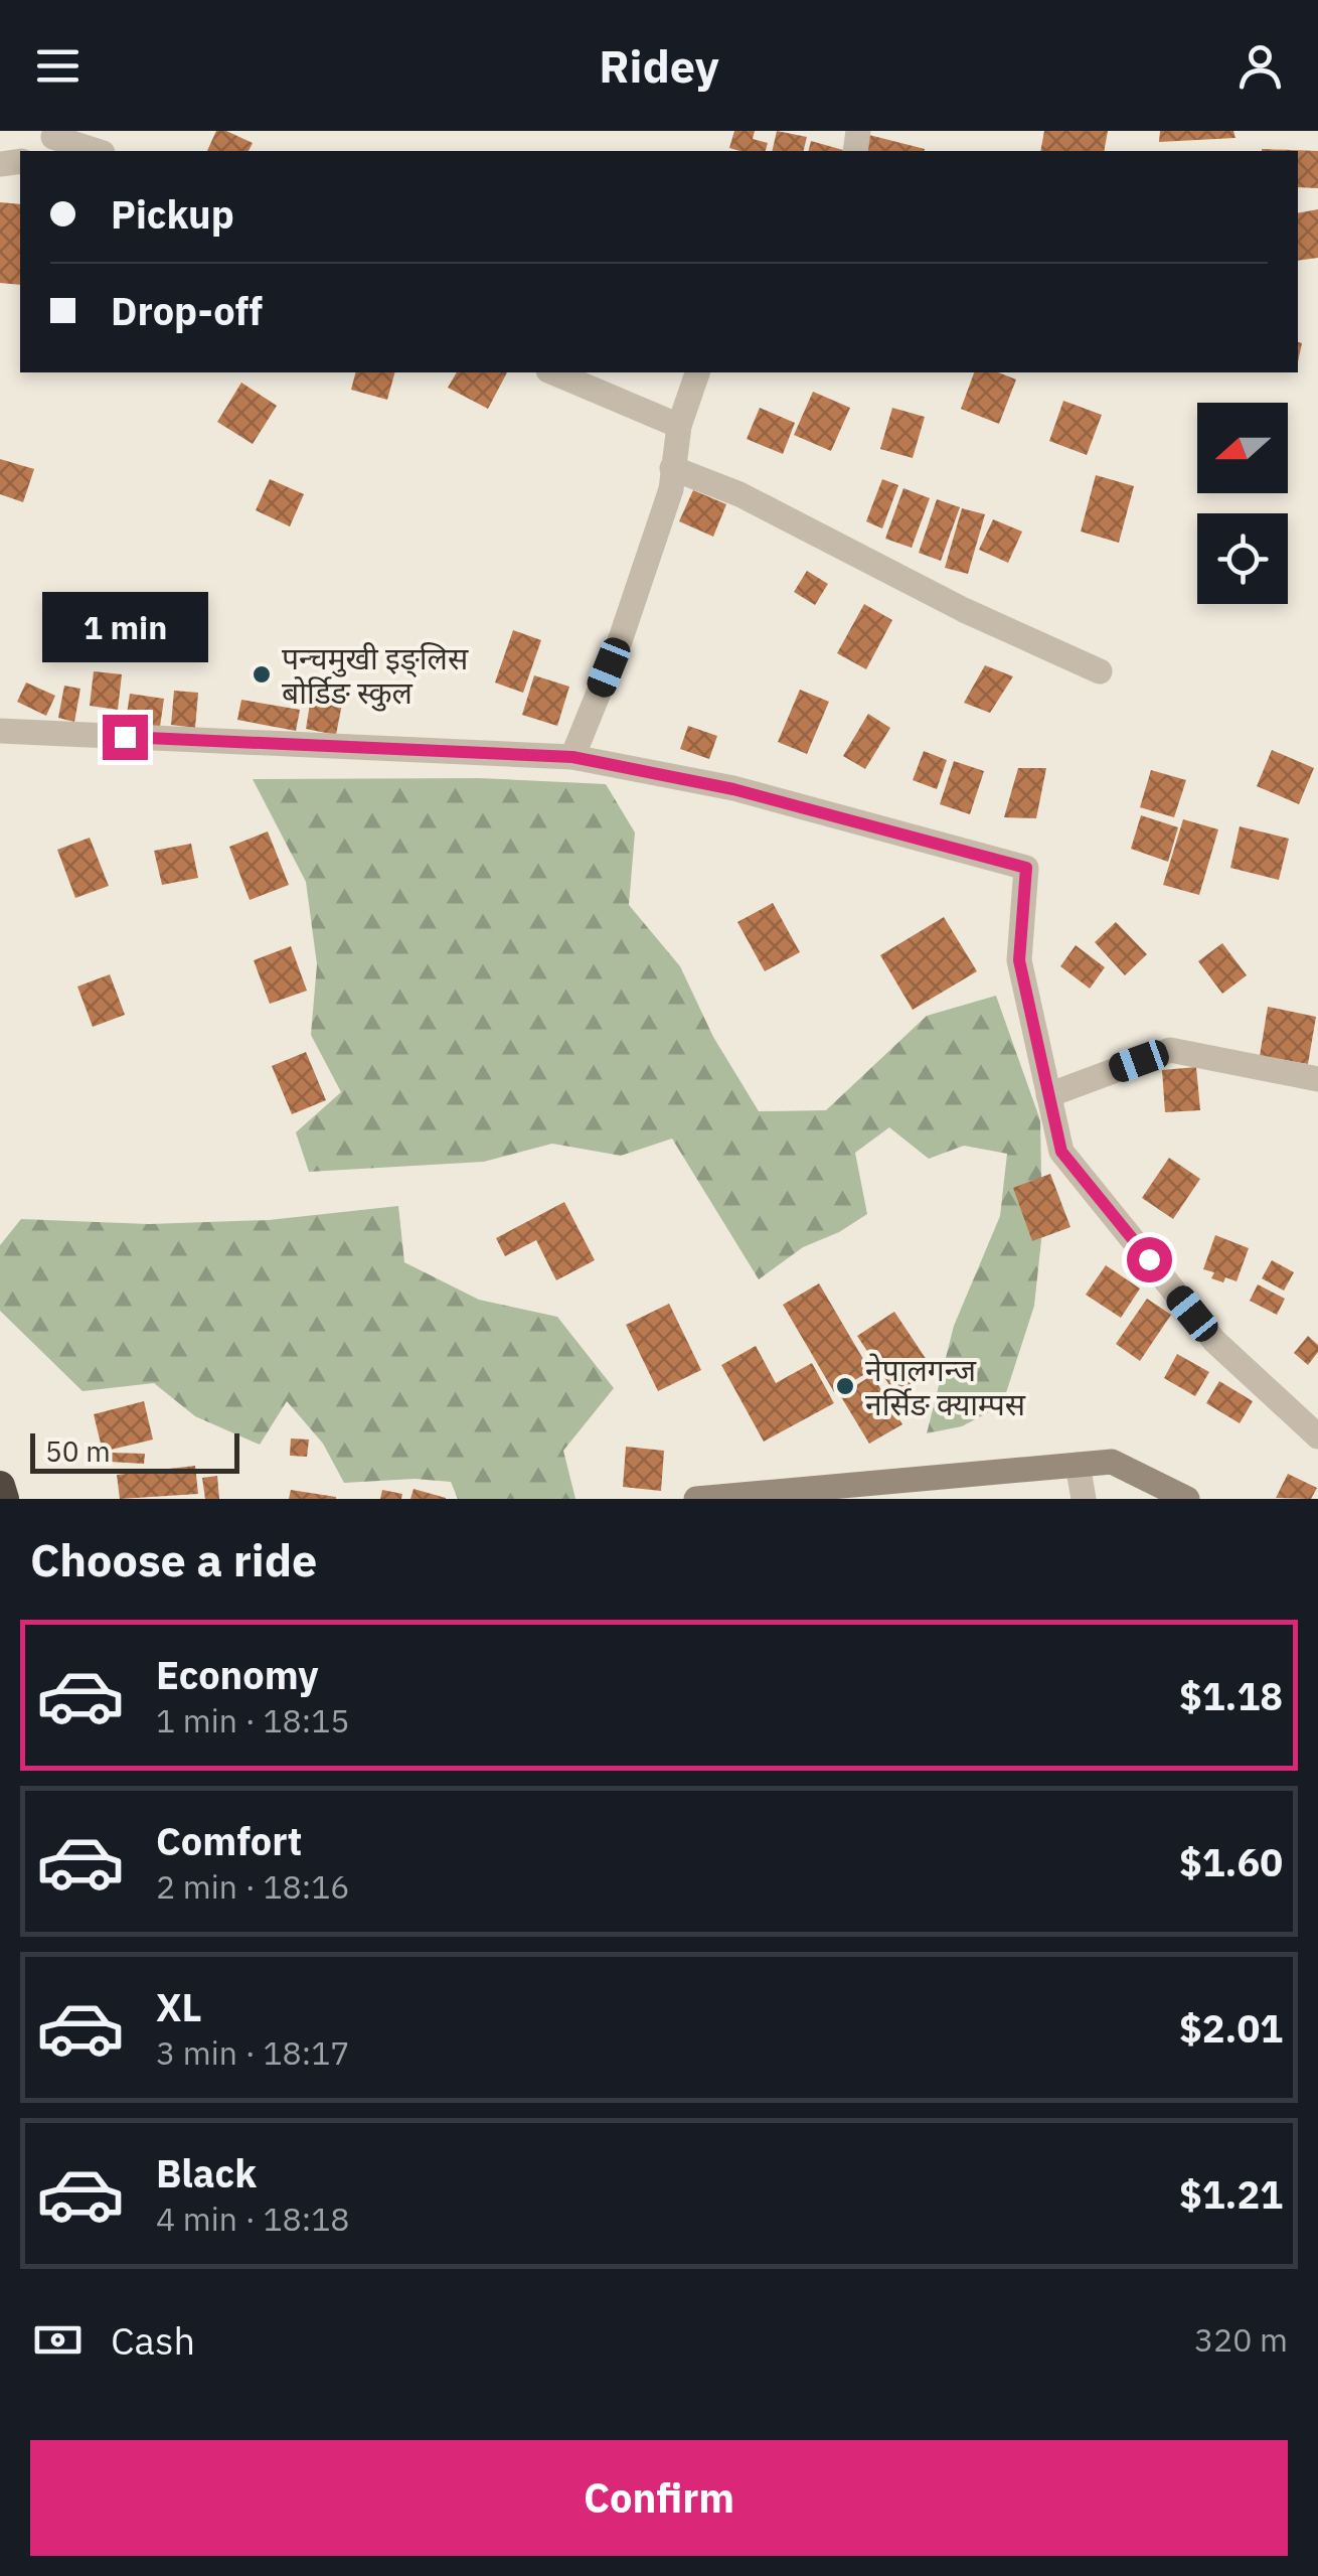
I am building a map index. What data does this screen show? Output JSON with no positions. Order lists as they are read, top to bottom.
{
  "places": ["पन्चमुखी इङ्लिस बोर्डिङ स्कुल", "नेपालगन्ज नर्सिङ क्याम्पस"],
  "scale_bar": "50 m",
  "north": "left",
  "page": {
    "header": "Ridey",
    "banner": ["Pickup", "Drop-off"],
    "bubble": "1 min",
    "scale": "50 m",
    "heading": "Choose a ride",
    "list": [
      {
        "name": "Economy",
        "note": "1 min · 18:15",
        "value": "$1.18"
      },
      {
        "name": "Comfort",
        "note": "2 min · 18:16",
        "value": "$1.60"
      },
      {
        "name": "XL",
        "note": "3 min · 18:17",
        "value": "$2.01"
      },
      {
        "name": "Black",
        "note": "4 min · 18:18",
        "value": "$1.21"
      }
    ],
    "pay": ["Cash", "320 m"],
    "buttons": "Confirm"
  }
}
